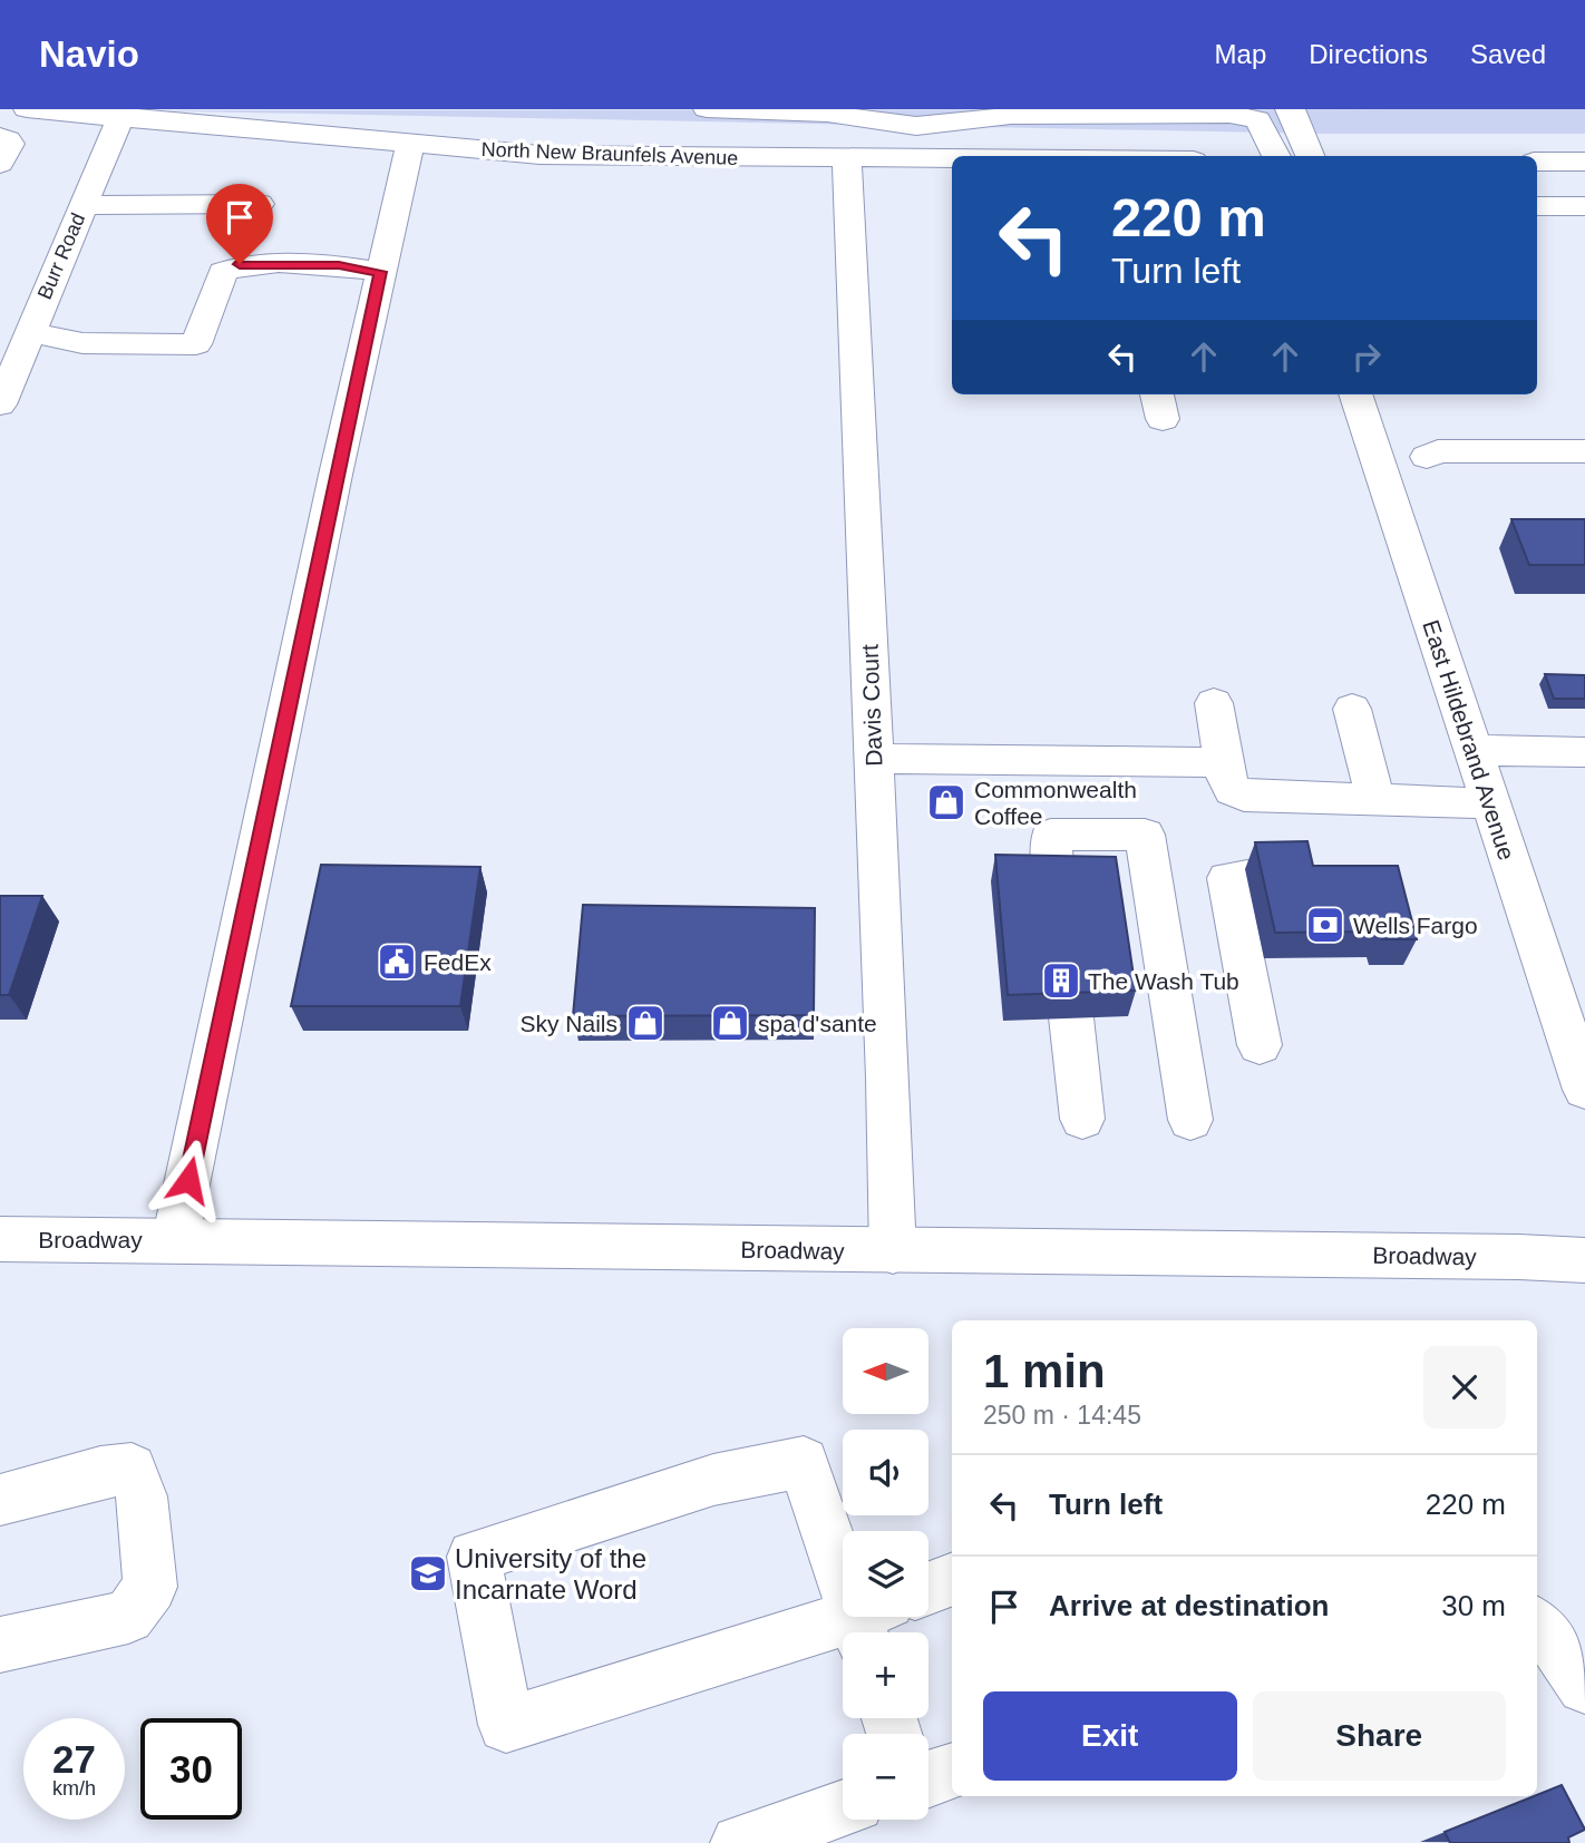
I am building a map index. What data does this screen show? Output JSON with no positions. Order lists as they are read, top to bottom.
{
  "streets": {
    "street": [
      "North New Braunfels Avenue",
      "Burr Road",
      "Davis Court",
      "East Hildebrand Avenue",
      "Broadway"
    ]
  },
  "crossings": [
    ["North New Braunfels Avenue", "Burr Road"],
    ["North New Braunfels Avenue", "Davis Court"],
    ["Davis Court", "Broadway"]
  ],
  "places": {
    "shop": ["Commonwealth Coffee", "Sky Nails", "spa d'sante"],
    "bank": ["Wells Fargo"],
    "public building": ["FedEx"],
    "building": ["The Wash Tub"],
    "school or university": ["University of the Incarnate Word"]
  },
  "north": "left",
  "page": {
    "header": "Navio",
    "nav": ["Map", "Directions", "Saved"],
    "turn": ["220 m", "Turn left"],
    "heading": ["1 min", "250 m · 14:45"],
    "map_buttons": ["+", "−"],
    "list": [
      {
        "name": "Turn left",
        "value": "220 m"
      },
      {
        "name": "Arrive at destination",
        "value": "30 m"
      }
    ],
    "buttons": ["Exit", "Share"],
    "speed": "27 km/h",
    "limit": "30"
  }
}
